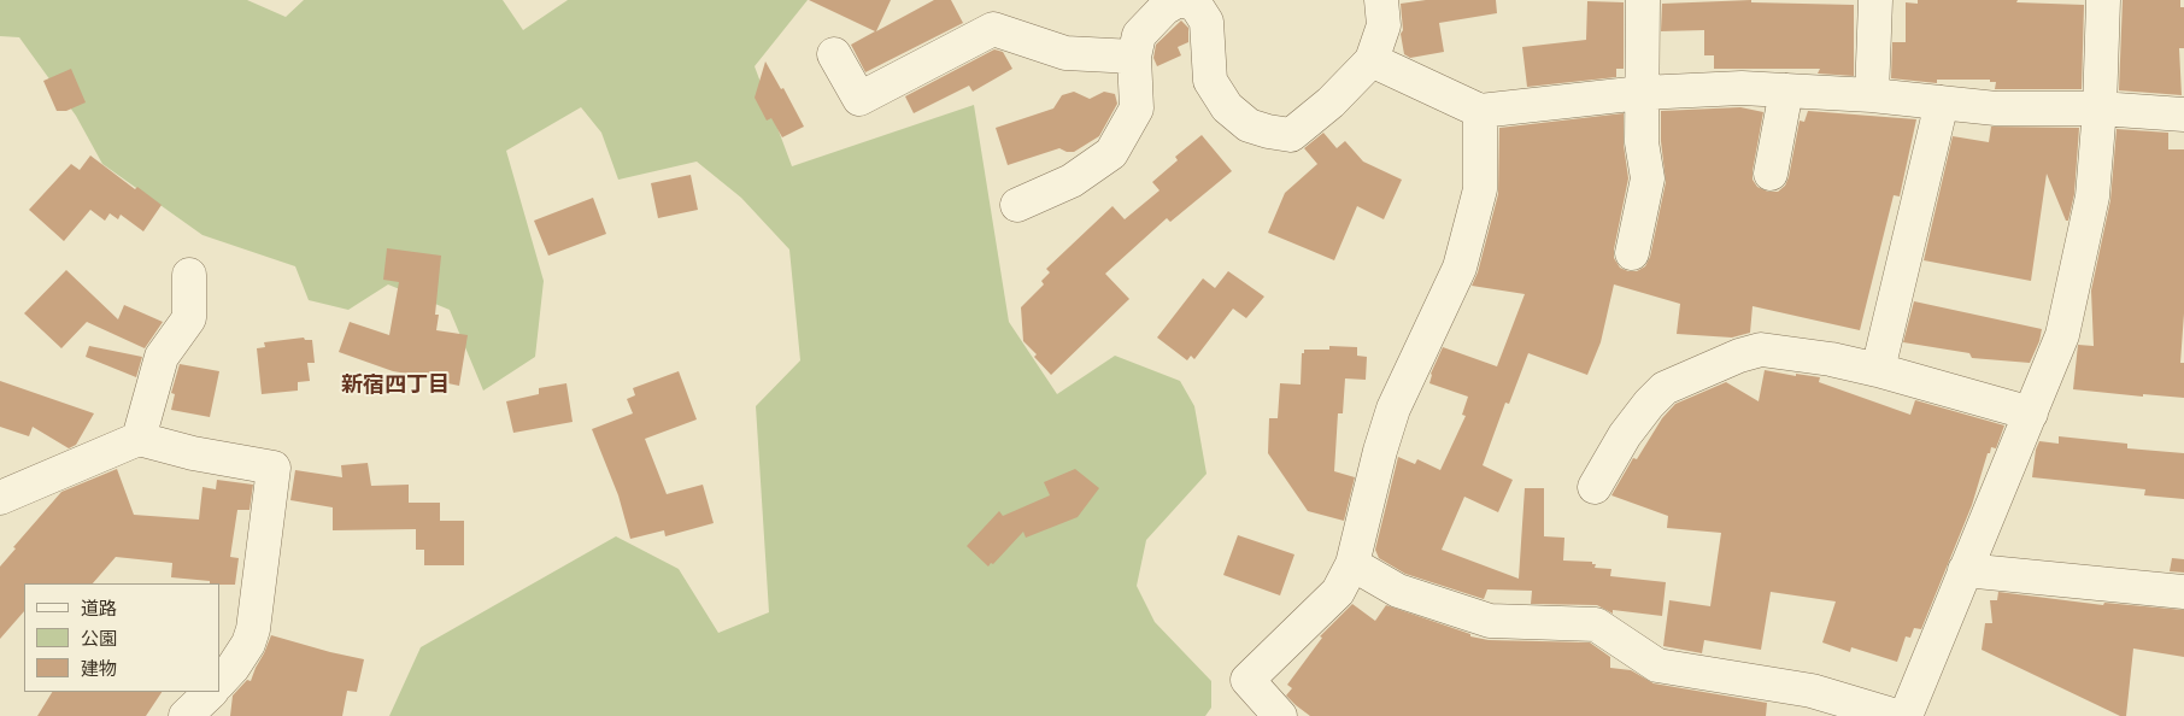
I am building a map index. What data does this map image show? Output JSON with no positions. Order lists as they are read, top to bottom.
{
  "districts": ["新宿四丁目"],
  "legend": ["道路", "公園", "建物"]
}
